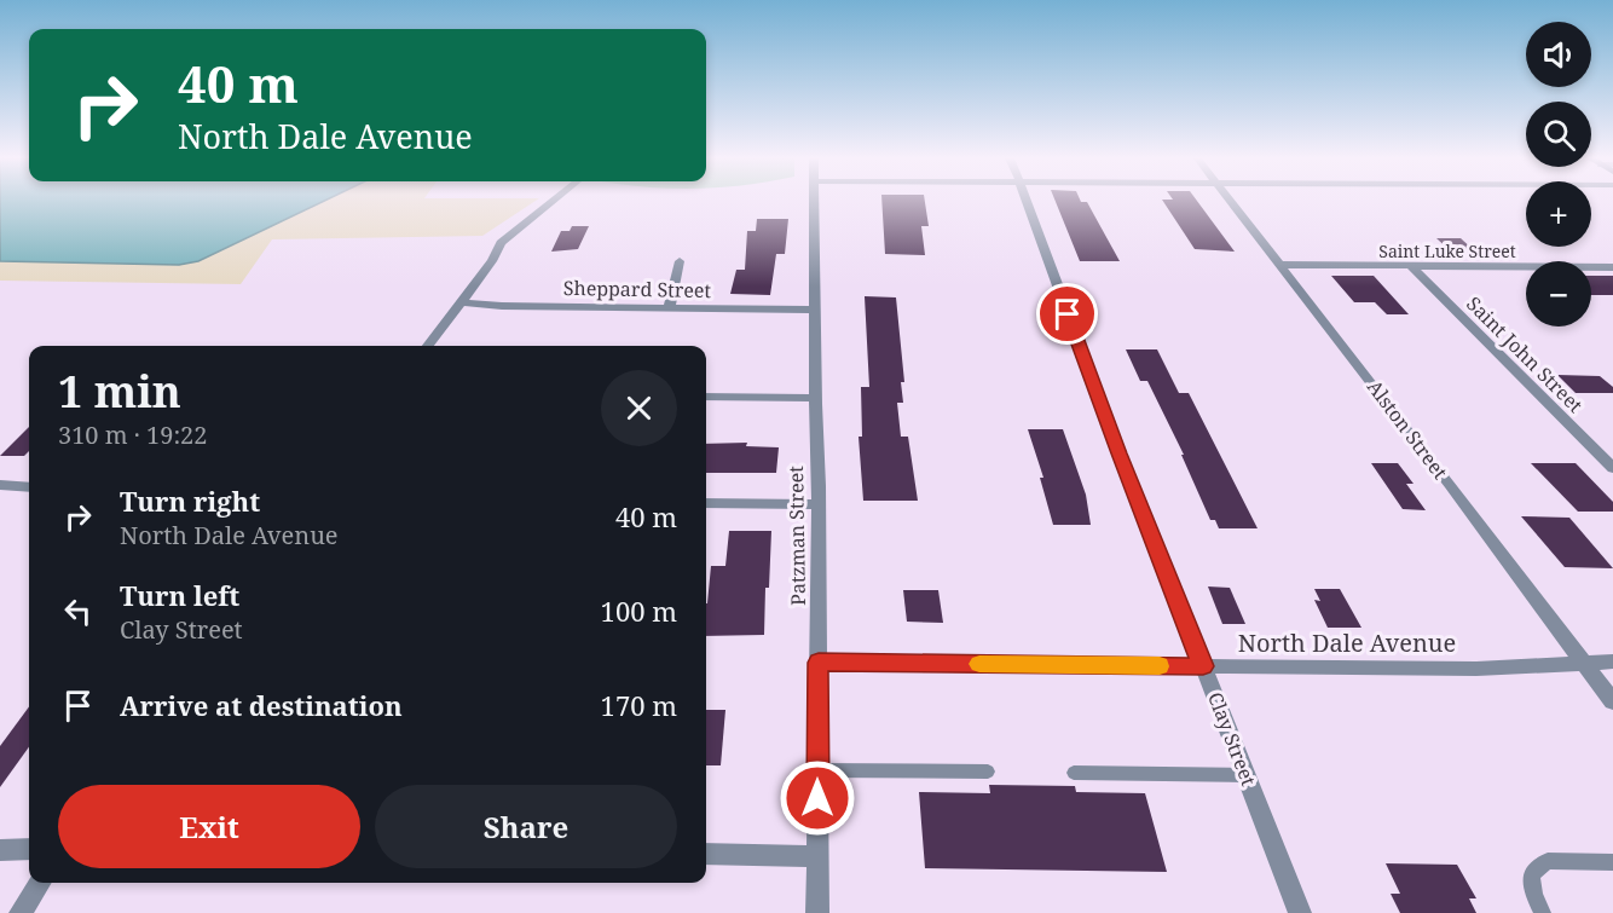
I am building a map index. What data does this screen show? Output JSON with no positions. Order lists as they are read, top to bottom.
{
  "streets": {
    "street": [
      "Saint Luke Street",
      "Sheppard Street",
      "Saint John Street",
      "Alston Street",
      "Patzman Street",
      "North Dale Avenue",
      "Clay Street"
    ]
  },
  "crossings": [
    ["Saint Luke Street", "Saint John Street"],
    ["Saint Luke Street", "Alston Street"],
    ["Sheppard Street", "Patzman Street"],
    ["Alston Street", "North Dale Avenue"],
    ["Patzman Street", "North Dale Avenue"],
    ["North Dale Avenue", "Clay Street"]
  ],
  "page": {
    "map_buttons": ["+", "−"],
    "turn": ["40 m", "North Dale Avenue"],
    "heading": ["1 min", "310 m · 19:22"],
    "list": [
      {
        "name": "Turn right",
        "note": "North Dale Avenue",
        "value": "40 m"
      },
      {
        "name": "Turn left",
        "note": "Clay Street",
        "value": "100 m"
      },
      {
        "name": "Arrive at destination",
        "value": "170 m"
      }
    ],
    "buttons": ["Exit", "Share"]
  }
}
